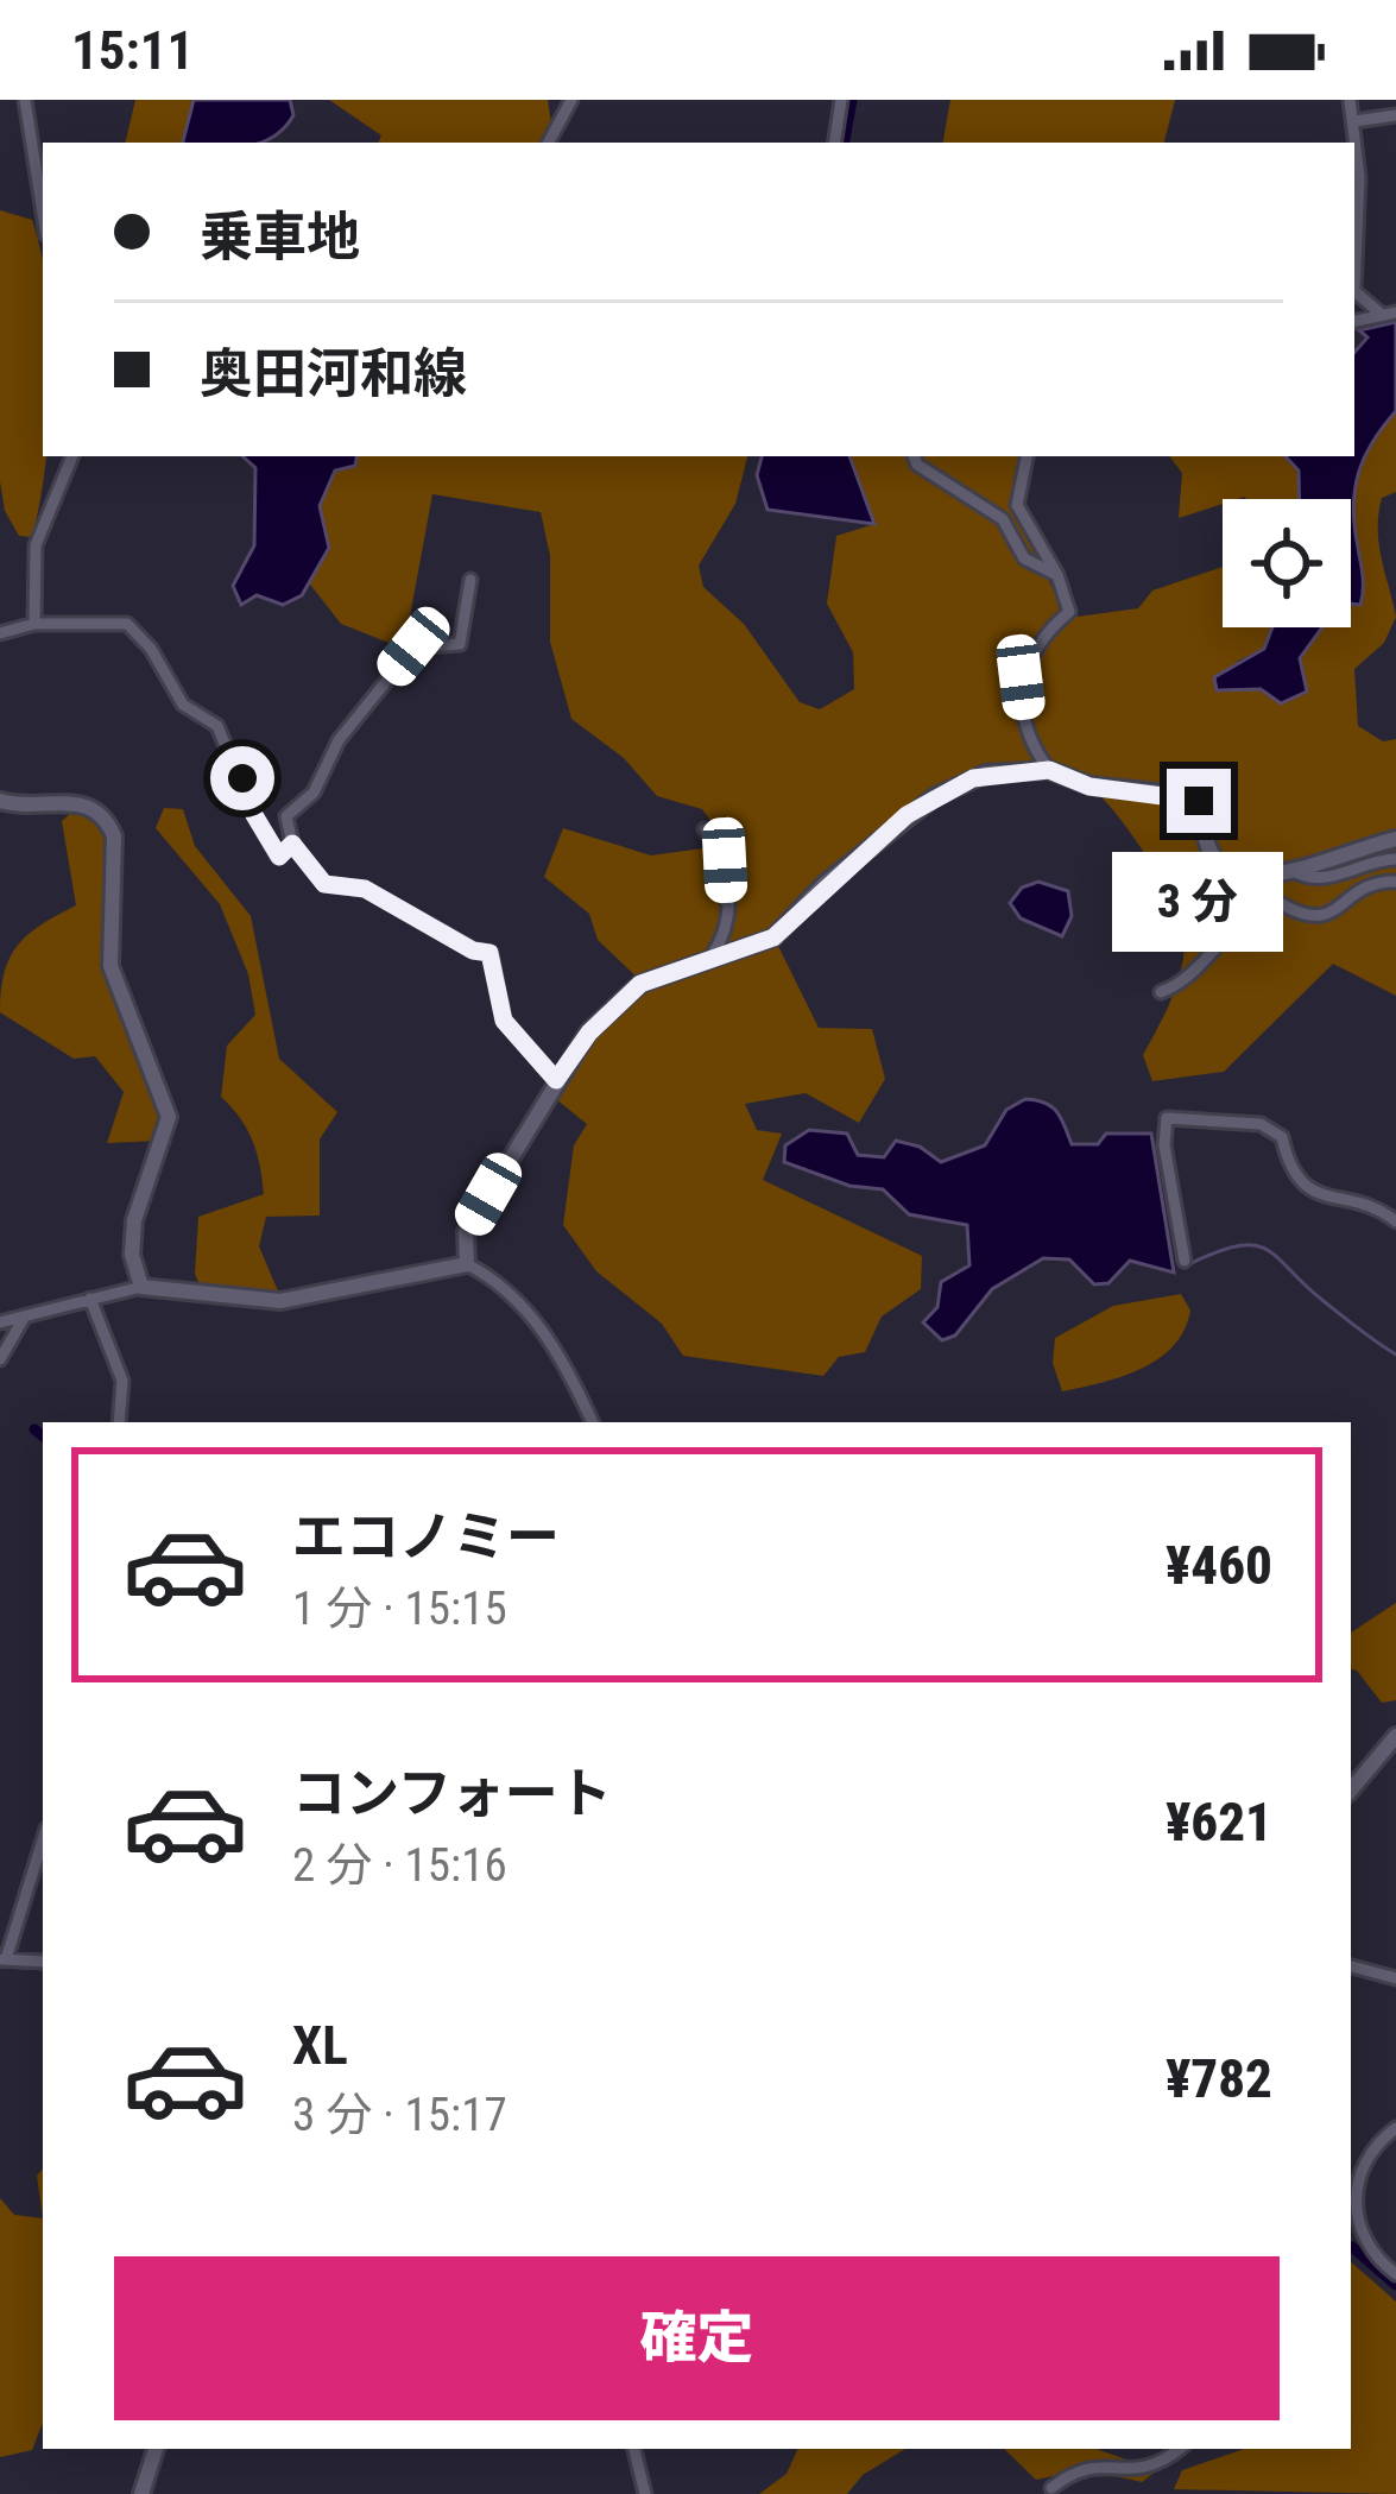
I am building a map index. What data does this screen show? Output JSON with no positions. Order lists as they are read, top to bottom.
{
  "page": {
    "status": "15:11",
    "banner": ["乗車地", "奥田河和線"],
    "bubble": "3 分",
    "list": [
      {
        "name": "エコノミー",
        "note": "1 分 · 15:15",
        "value": "¥460"
      },
      {
        "name": "コンフォート",
        "note": "2 分 · 15:16",
        "value": "¥621"
      },
      {
        "name": "XL",
        "note": "3 分 · 15:17",
        "value": "¥782"
      }
    ],
    "buttons": "確定"
  }
}
